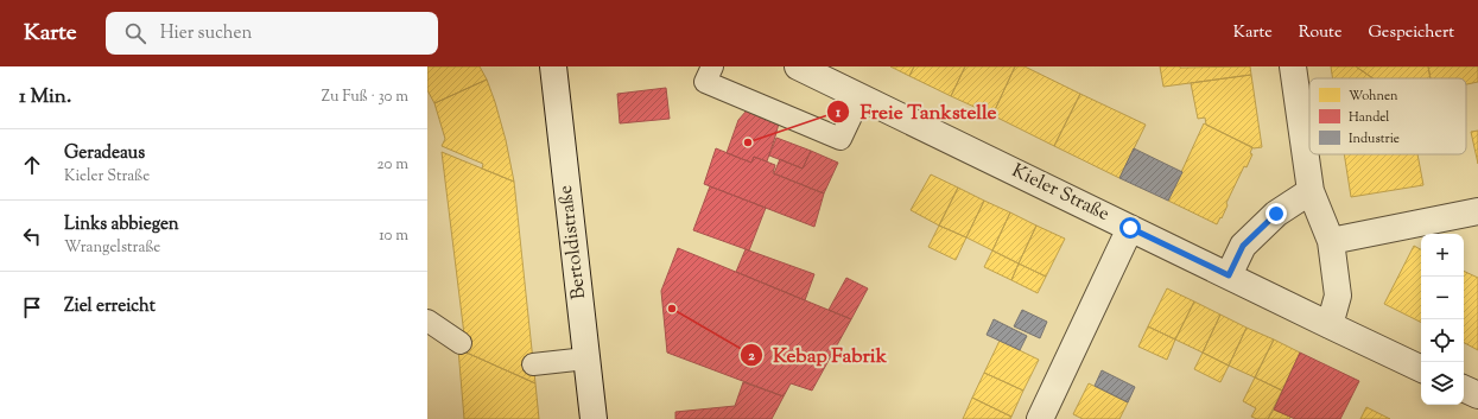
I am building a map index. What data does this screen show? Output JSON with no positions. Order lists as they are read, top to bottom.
{
  "streets": {
    "street": ["Kieler Straße", "Bertoldistraße"]
  },
  "places": ["Freie Tankstelle", "Kebap Fabrik"],
  "legend": ["Wohnen", "Handel", "Industrie"],
  "page": {
    "header": "Karte",
    "search": "Hier suchen",
    "nav": ["Karte", "Route", "Gespeichert"],
    "heading": ["1 Min.", "Zu Fuß · 30 m"],
    "list": [
      ["Geradeaus", "Kieler Straße", "20 m"],
      ["Links abbiegen", "Wrangelstraße", "10 m"],
      "Ziel erreicht"
    ],
    "map_buttons": ["+", "−"]
  }
}
